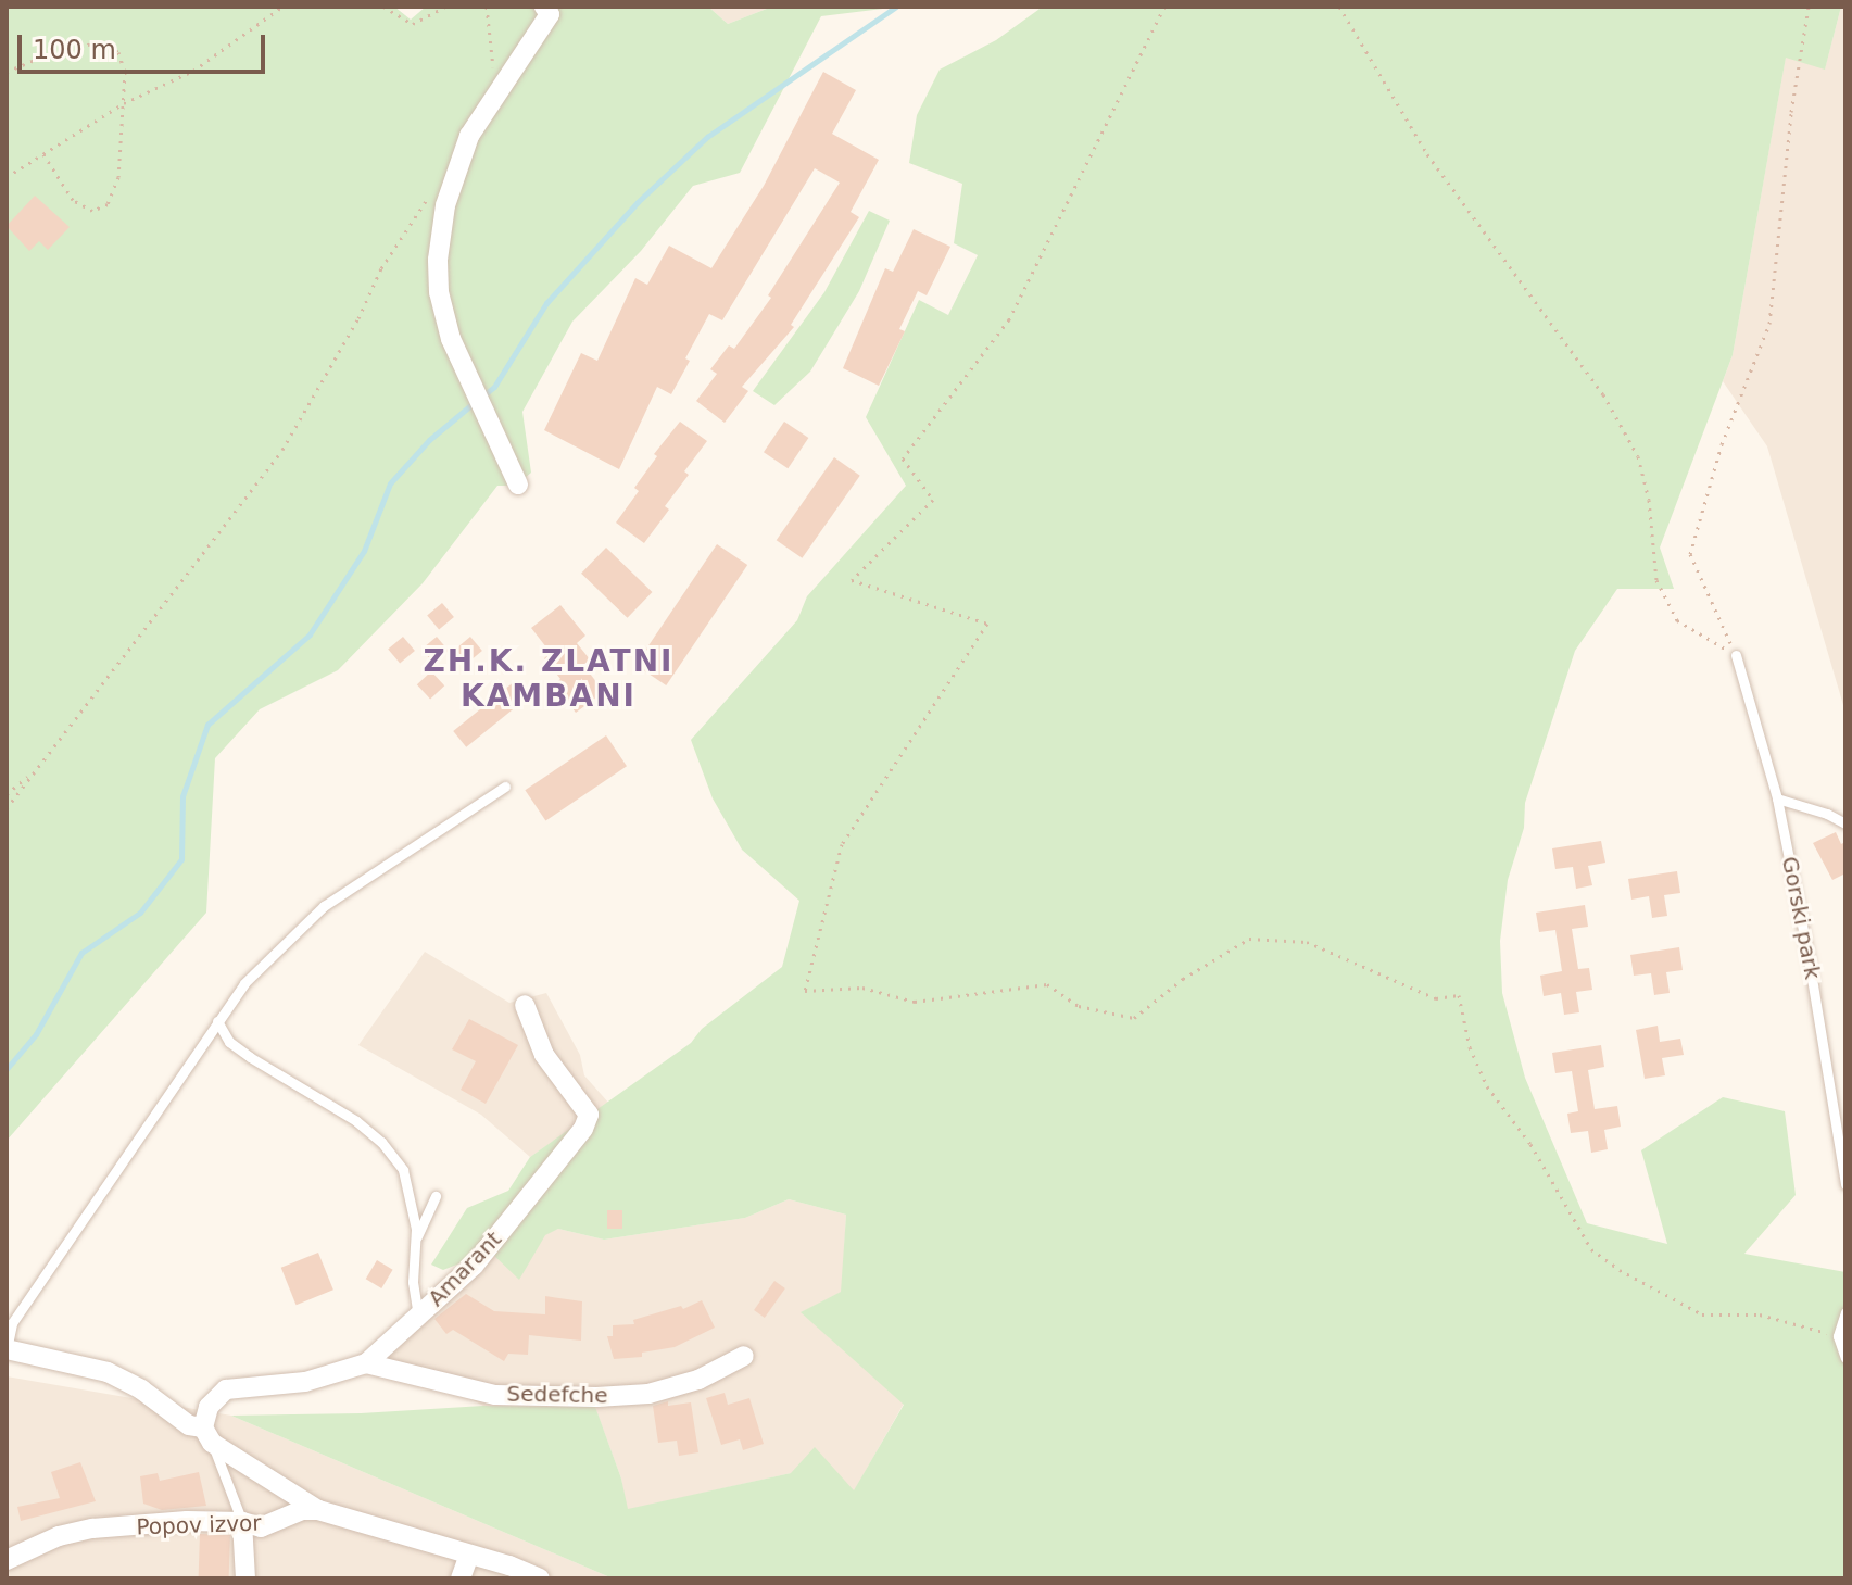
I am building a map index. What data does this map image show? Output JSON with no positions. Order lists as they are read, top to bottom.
{
  "streets": {
    "street": ["Amarant", "Sedefche", "Popov izvor"],
    "lane": ["Gorski park"]
  },
  "crossings": [
    ["Amarant", "Sedefche"]
  ],
  "districts": ["ZH.K. ZLATNI KAMBANI"],
  "scale_bar": "100 m"
}
